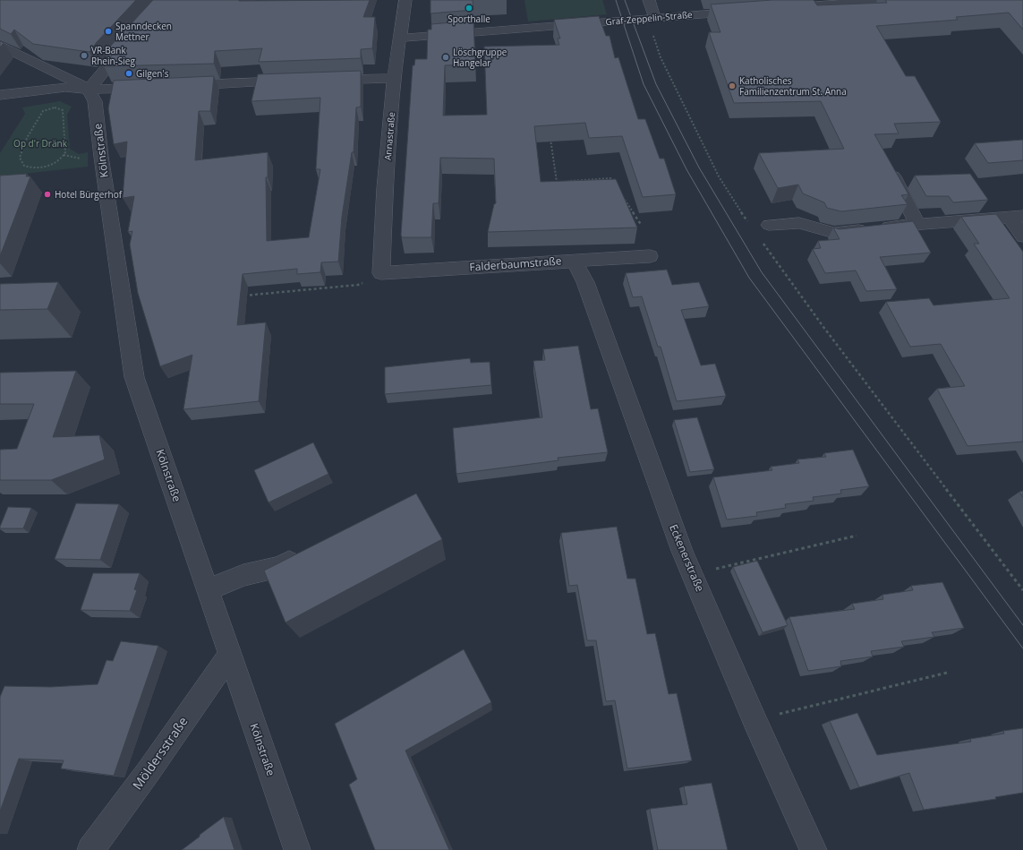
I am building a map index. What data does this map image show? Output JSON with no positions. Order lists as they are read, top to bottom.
{
  "streets": {
    "street": [
      "Graf-Zeppelin-Straße",
      "Annastraße",
      "Kölnstraße",
      "Falderbaumstraße",
      "Eckenerstraße",
      "Möldersstraße"
    ]
  },
  "crossings": [
    ["Graf-Zeppelin-Straße", "Annastraße"],
    ["Annastraße", "Falderbaumstraße"],
    ["Kölnstraße", "Möldersstraße"],
    ["Falderbaumstraße", "Eckenerstraße"]
  ],
  "parks": ["Op d'r Dränk"],
  "places": [
    "Sporthalle",
    "Spanndecken Mettner",
    "VR-Bank Rhein-Sieg",
    "Löschgruppe Hangelar",
    "Gilgen's",
    "Katholisches Familienzentrum St. Anna",
    "Hotel Bürgerhof"
  ]
}
